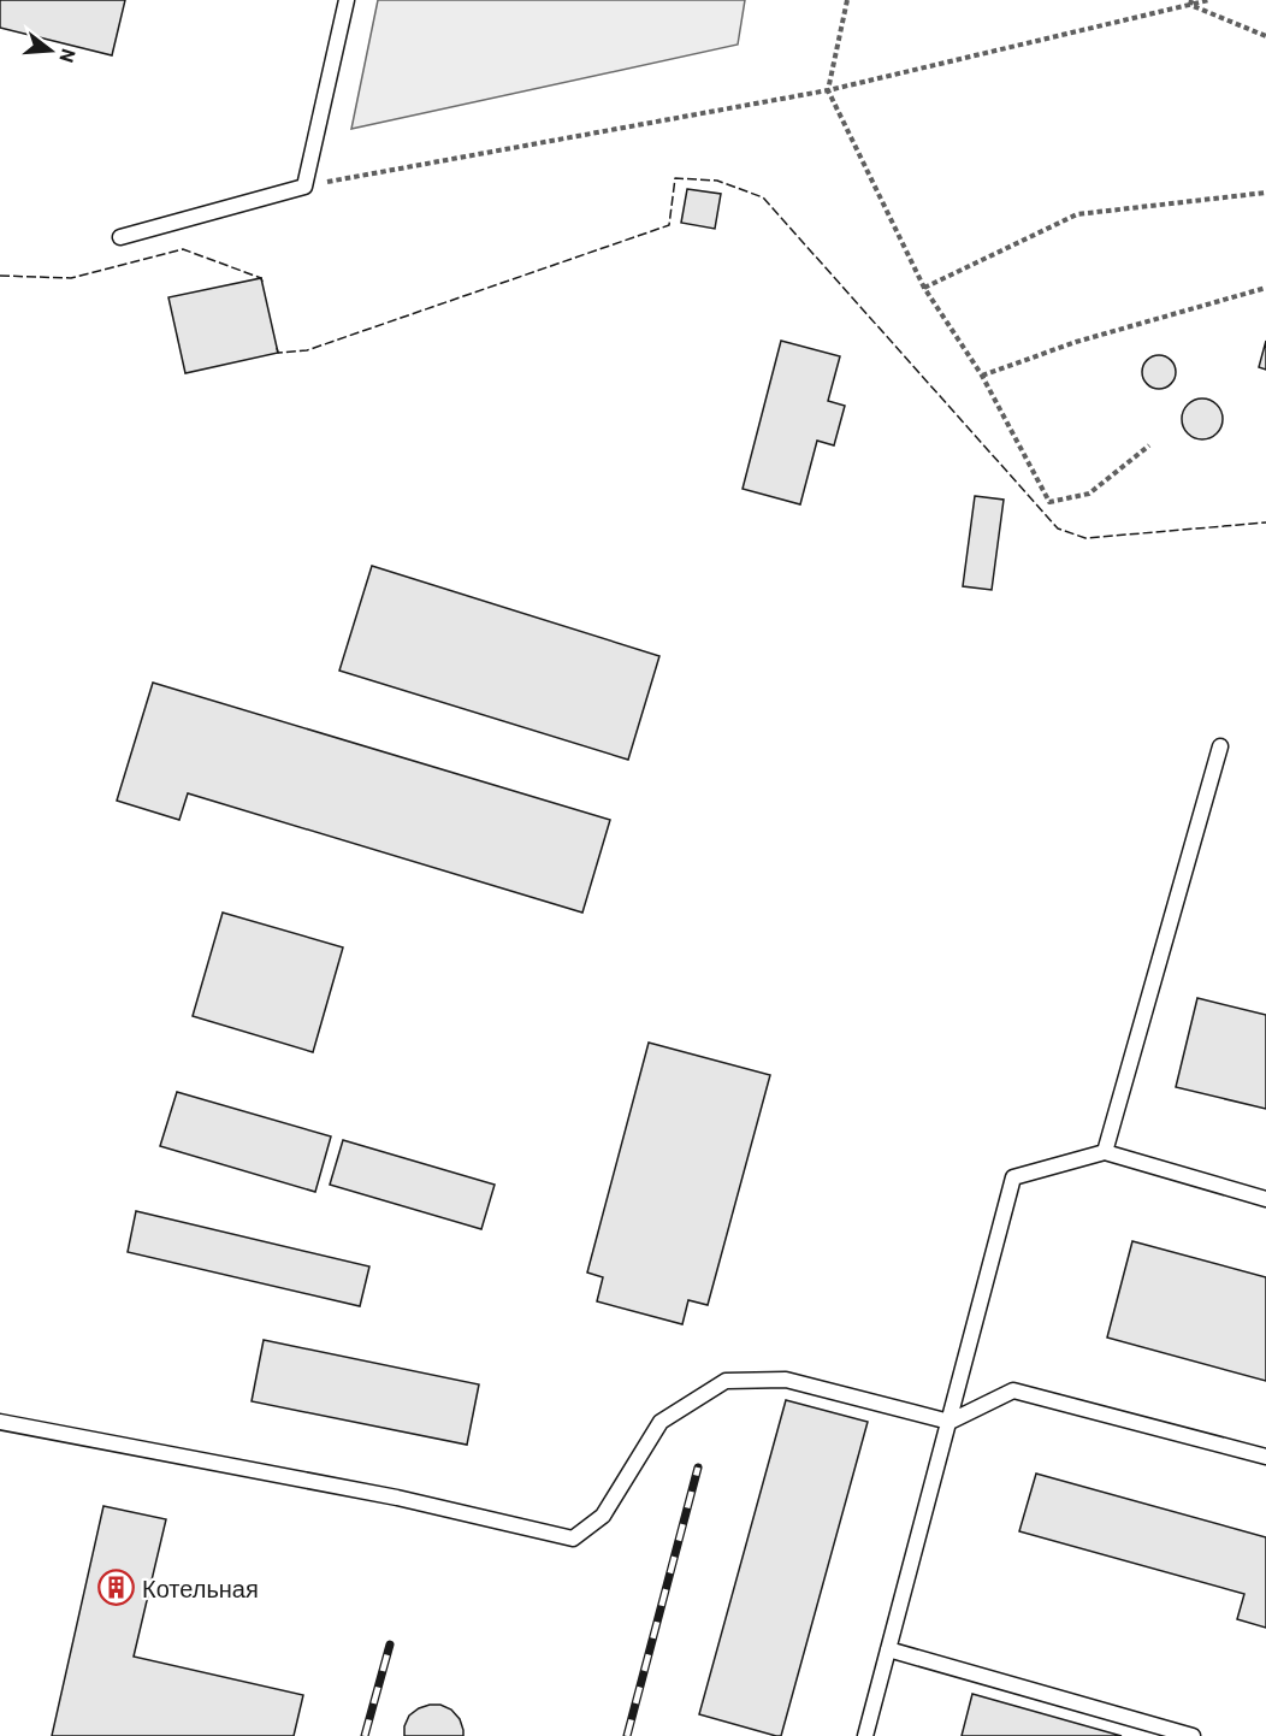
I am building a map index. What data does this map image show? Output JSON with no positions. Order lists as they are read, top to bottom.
{
  "places": {
    "building": ["Котельная"]
  },
  "north": "right"
}
